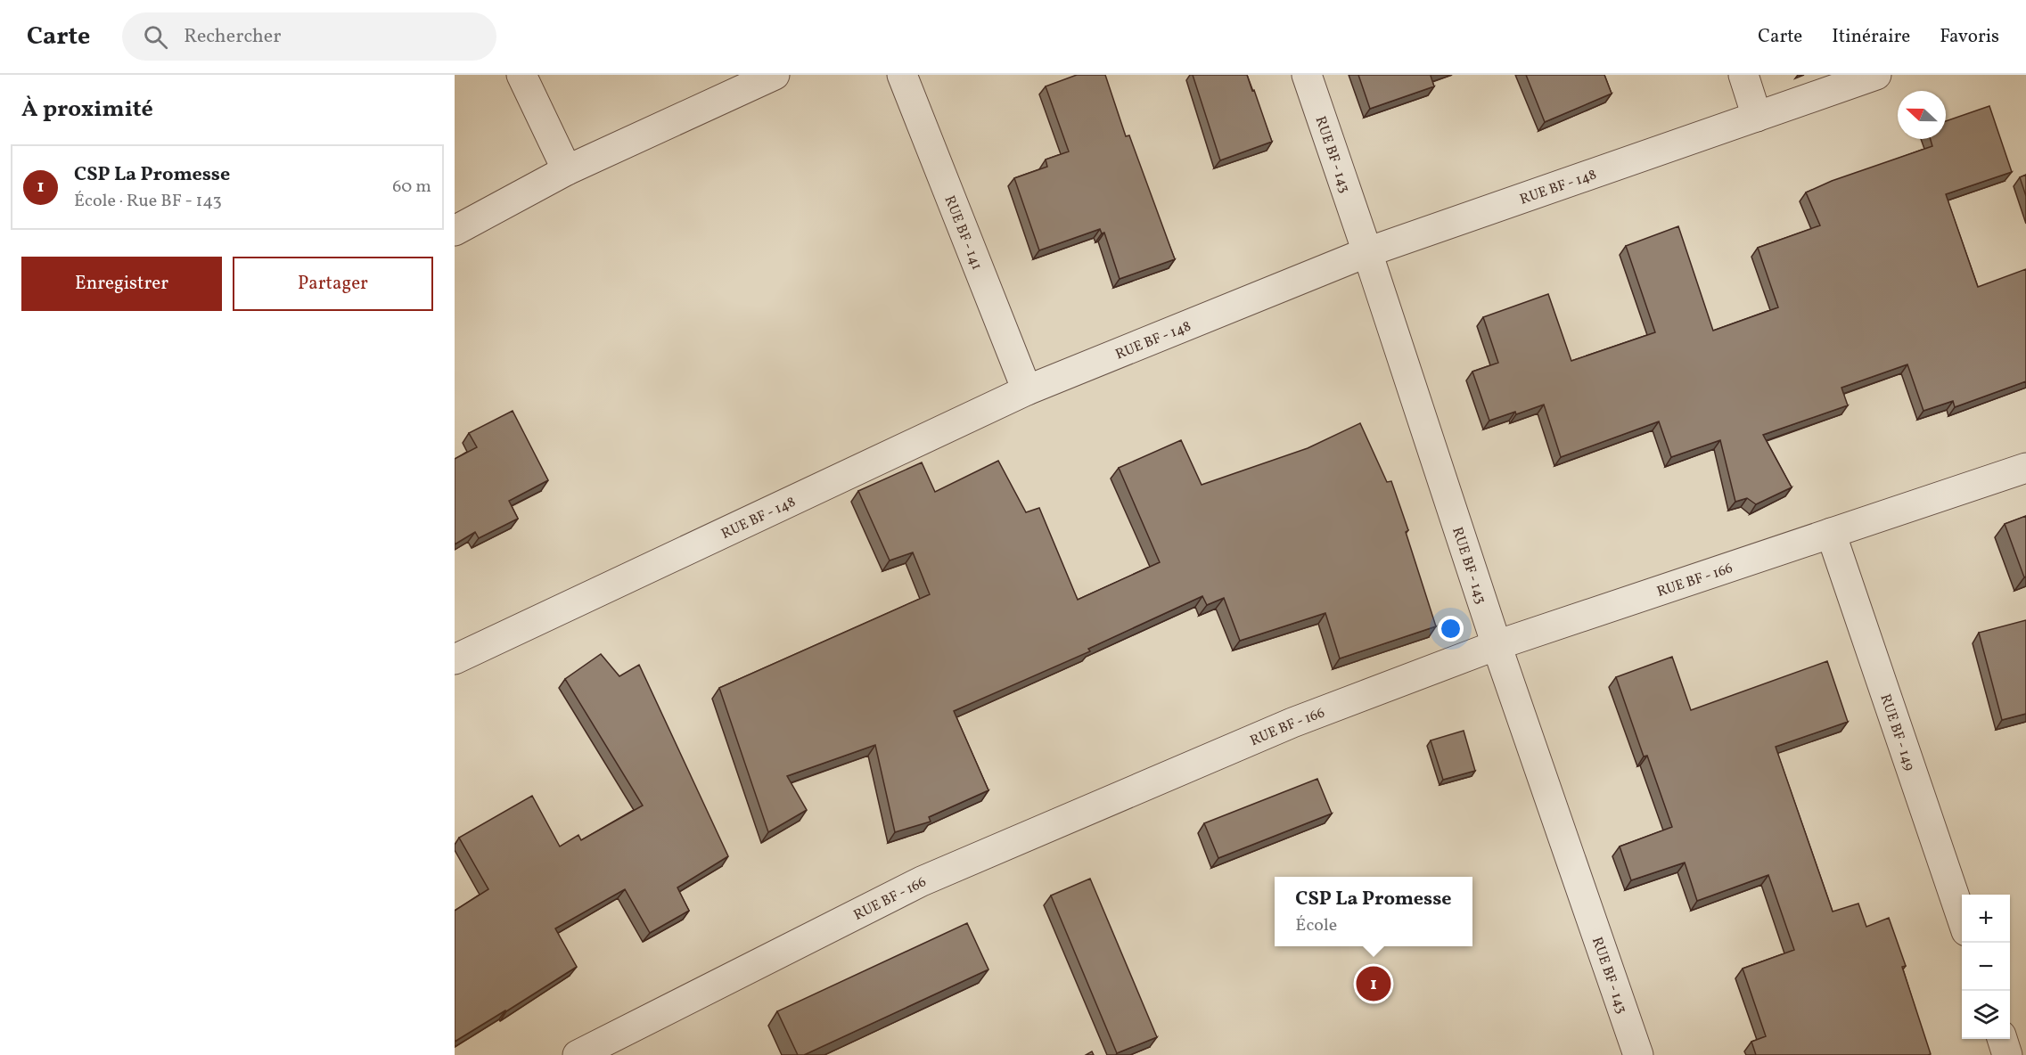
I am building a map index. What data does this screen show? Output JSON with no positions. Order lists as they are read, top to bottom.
{
  "streets": {
    "street": [
      "RUE BF - 143",
      "RUE BF - 148",
      "RUE BF - 141",
      "RUE BF - 166",
      "RUE BF - 149"
    ]
  },
  "crossings": [
    ["RUE BF - 143", "RUE BF - 148"],
    ["RUE BF - 143", "RUE BF - 166"],
    ["RUE BF - 148", "RUE BF - 141"],
    ["RUE BF - 166", "RUE BF - 149"]
  ],
  "north": "left",
  "page": {
    "header": "Carte",
    "search": "Rechercher",
    "nav": ["Carte", "Itinéraire", "Favoris"],
    "heading": "À proximité",
    "list": [
      {
        "mark": "1",
        "name": "CSP La Promesse",
        "note": "École · Rue BF - 143",
        "value": "60 m"
      }
    ],
    "buttons": ["Enregistrer", "Partager"],
    "popup": ["CSP La Promesse", "École"],
    "map_buttons": ["+", "−"],
    "pins": "1"
  }
}
